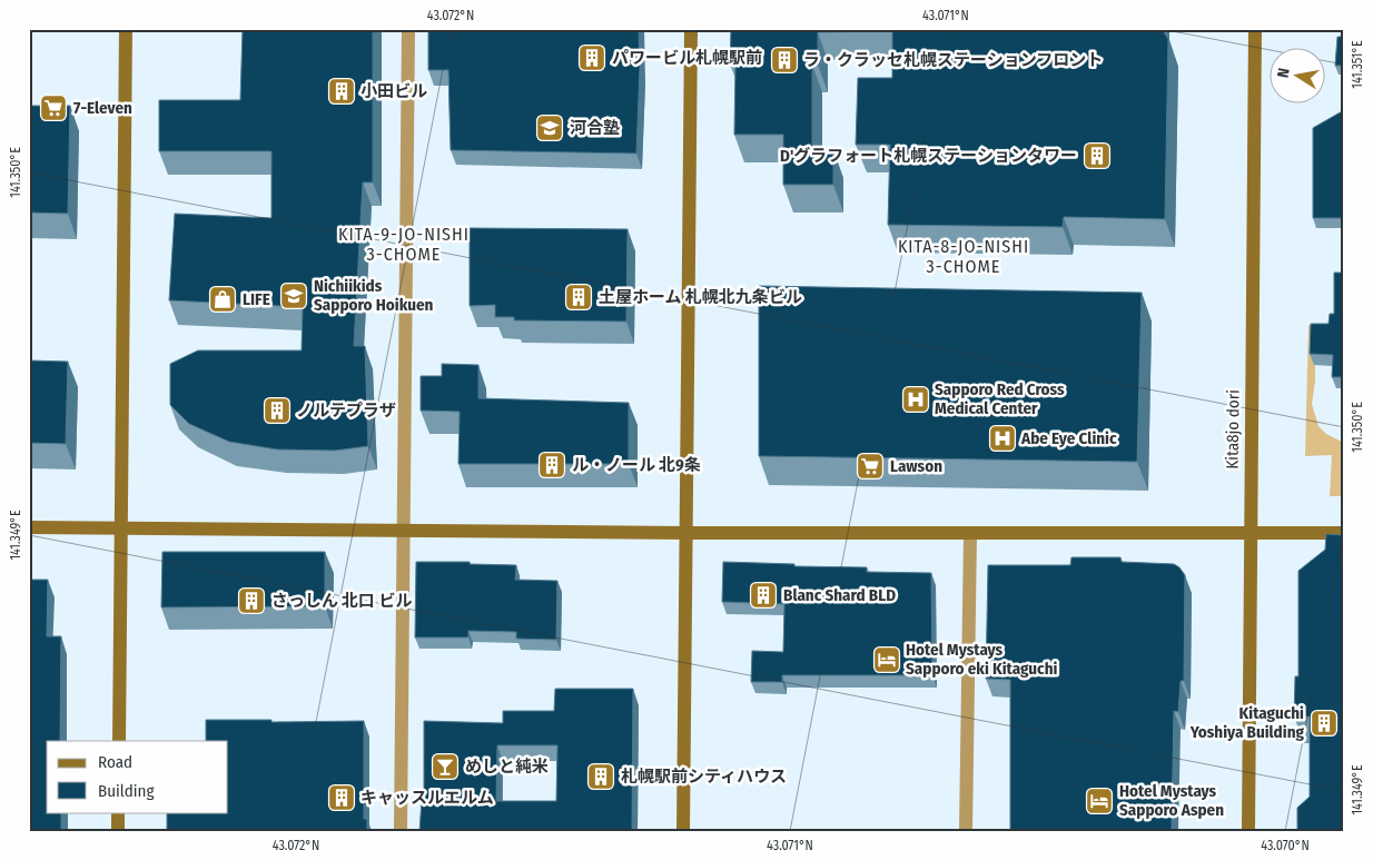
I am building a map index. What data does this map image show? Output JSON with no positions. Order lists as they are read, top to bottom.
{
  "streets": {
    "street": ["Kita8jo dori"]
  },
  "districts": ["KITA-9-JO-NISHI 3-CHOME", "KITA-8-JO-NISHI 3-CHOME"],
  "places": {
    "building": [
      "パワービル札幌駅前",
      "ラ・クラッセ札幌ステーションフロント",
      "小田ビル",
      "D'グラフォート札幌ステーションタワー",
      "土屋ホーム 札幌北九条ビル",
      "ノルテプラザ",
      "ル・ノール 北9条",
      "Blanc Shard BLD",
      "さっしん 北口 ビル",
      "Kitaguchi Yoshiya Building",
      "札幌駅前シティハウス",
      "キャッスルエルム"
    ],
    "supermarket": ["7-Eleven", "Lawson"],
    "school or university": ["河合塾", "Nichiikids Sapporo Hoikuen"],
    "shop": ["LIFE"],
    "hospital": ["Sapporo Red Cross Medical Center", "Abe Eye Clinic"],
    "hotel": ["Hotel Mystays Sapporo eki Kitaguchi", "Hotel Mystays Sapporo Aspen"],
    "bar": ["めしと純米"]
  },
  "legend": ["Road", "Building"],
  "north": "left",
  "coordinates": [
    "43.072°N",
    "43.071°N",
    "141.351°E",
    "141.350°E",
    "141.349°E",
    "43.070°N"
  ]
}
